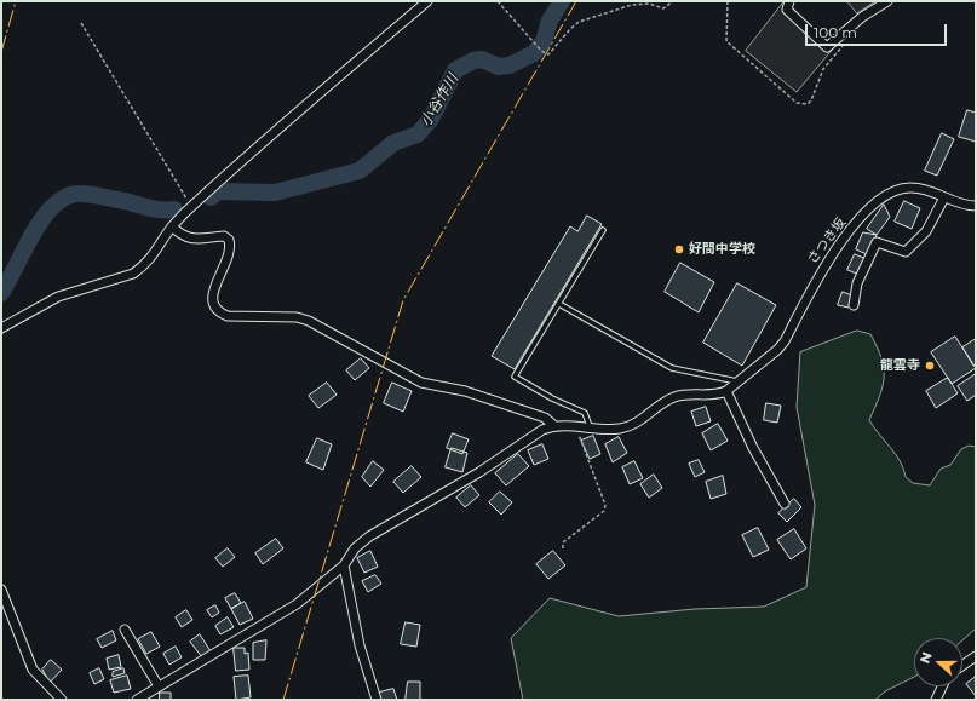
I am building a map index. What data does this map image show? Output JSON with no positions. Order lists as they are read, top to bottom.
{
  "streets": {
    "street": ["さつき坂"]
  },
  "water": ["小谷作川"],
  "places": ["好間中学校", "龍雲寺"],
  "scale_bar": "100 m",
  "north": "left"
}
